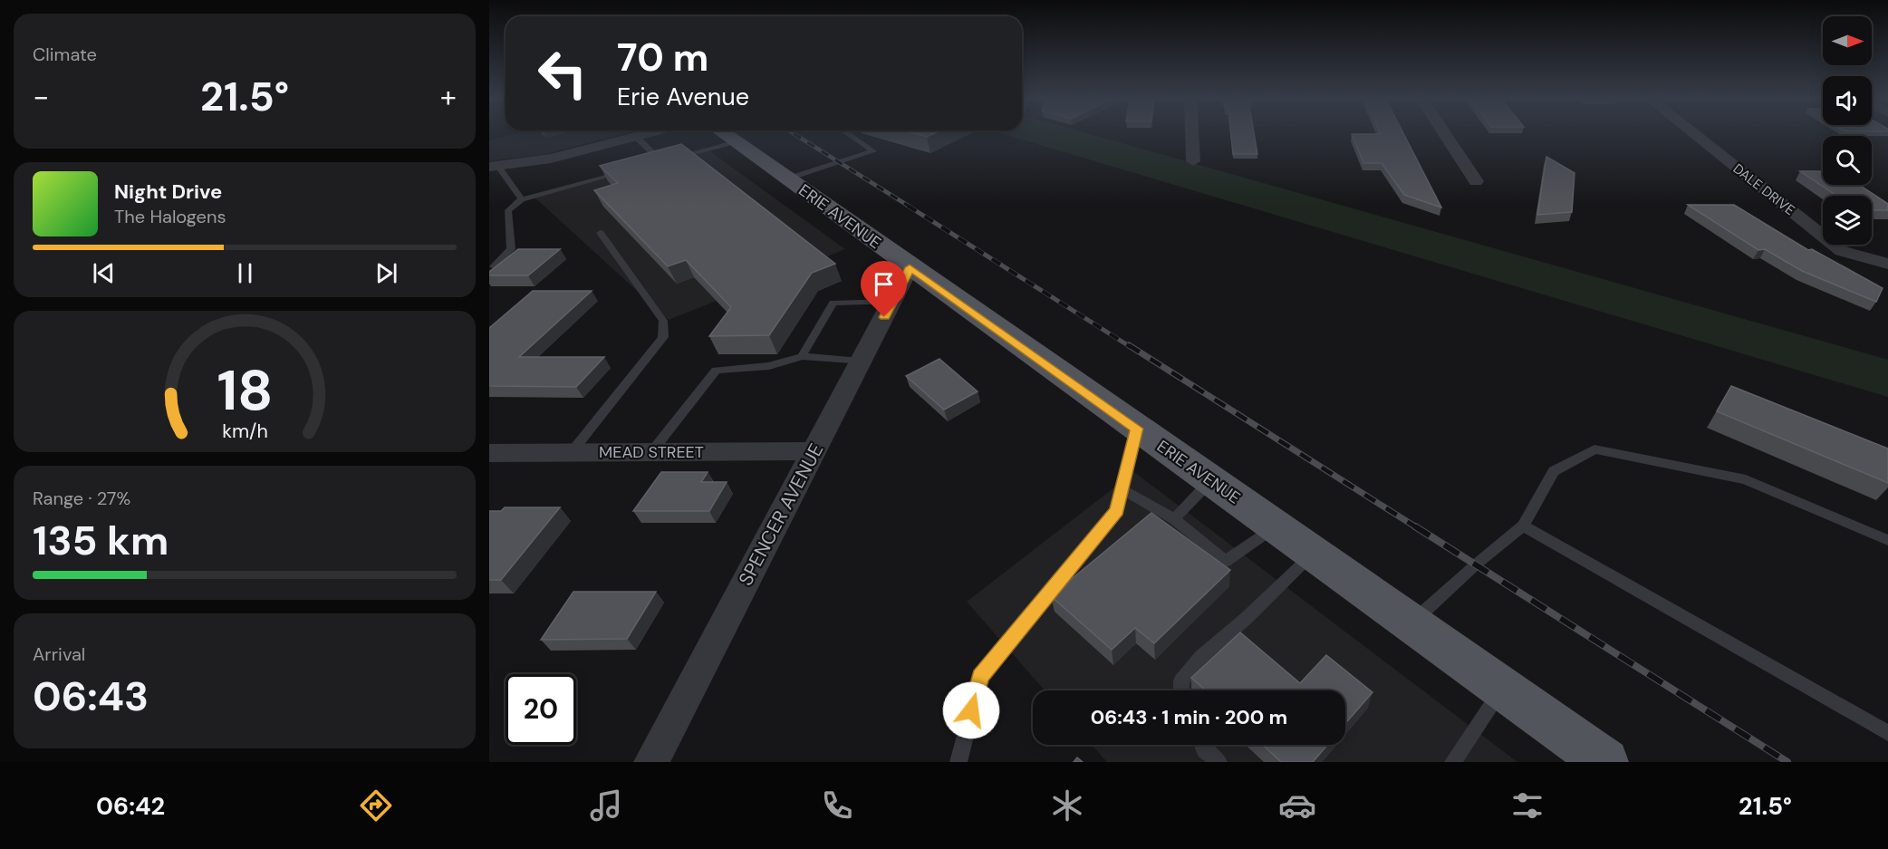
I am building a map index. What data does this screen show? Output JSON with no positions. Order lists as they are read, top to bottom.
{
  "streets": {
    "main road": ["ERIE AVENUE"],
    "street": ["DALE DRIVE", "MEAD STREET", "SPENCER AVENUE"]
  },
  "crossings": [
    ["ERIE AVENUE", "SPENCER AVENUE"],
    ["MEAD STREET", "SPENCER AVENUE"]
  ],
  "north": "right",
  "page": {
    "tile": [
      "Climate",
      ["Range · 27%", "135 km"],
      ["Arrival", "06:43"]
    ],
    "turn": ["70 m", "Erie Avenue"],
    "heat": ["−", "21.5°", "+"],
    "song": ["Night Drive", "The Halogens"],
    "limit": "20",
    "trip": "06:43 · 1 min · 200 m",
    "tabs": ["06:42", "21.5°"],
    "gauge": ["18", "km/h"]
  }
}
